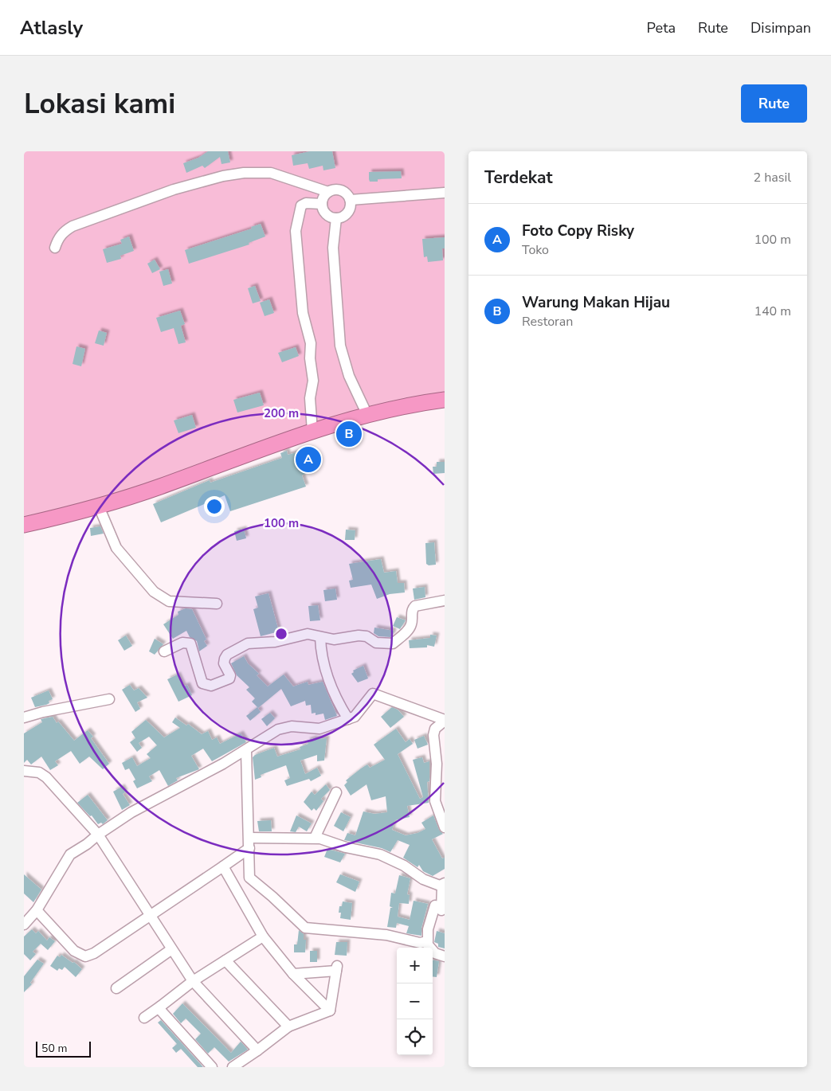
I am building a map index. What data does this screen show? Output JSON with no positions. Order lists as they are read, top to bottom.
{
  "scale_bar": "50 m",
  "page": {
    "header": "Atlasly",
    "nav": ["Peta", "Rute", "Disimpan"],
    "buttons": "Rute",
    "title": "Lokasi kami",
    "heading": ["Terdekat", "2 hasil"],
    "list": [
      {
        "mark": "A",
        "name": "Foto Copy Risky",
        "note": "Toko",
        "value": "100 m"
      },
      {
        "mark": "B",
        "name": "Warung Makan Hijau",
        "note": "Restoran",
        "value": "140 m"
      }
    ],
    "pins": ["B", "A"],
    "map_buttons": ["+", "−"],
    "scale": "50 m"
  },
  "rings": ["200 m", "100 m"]
}
